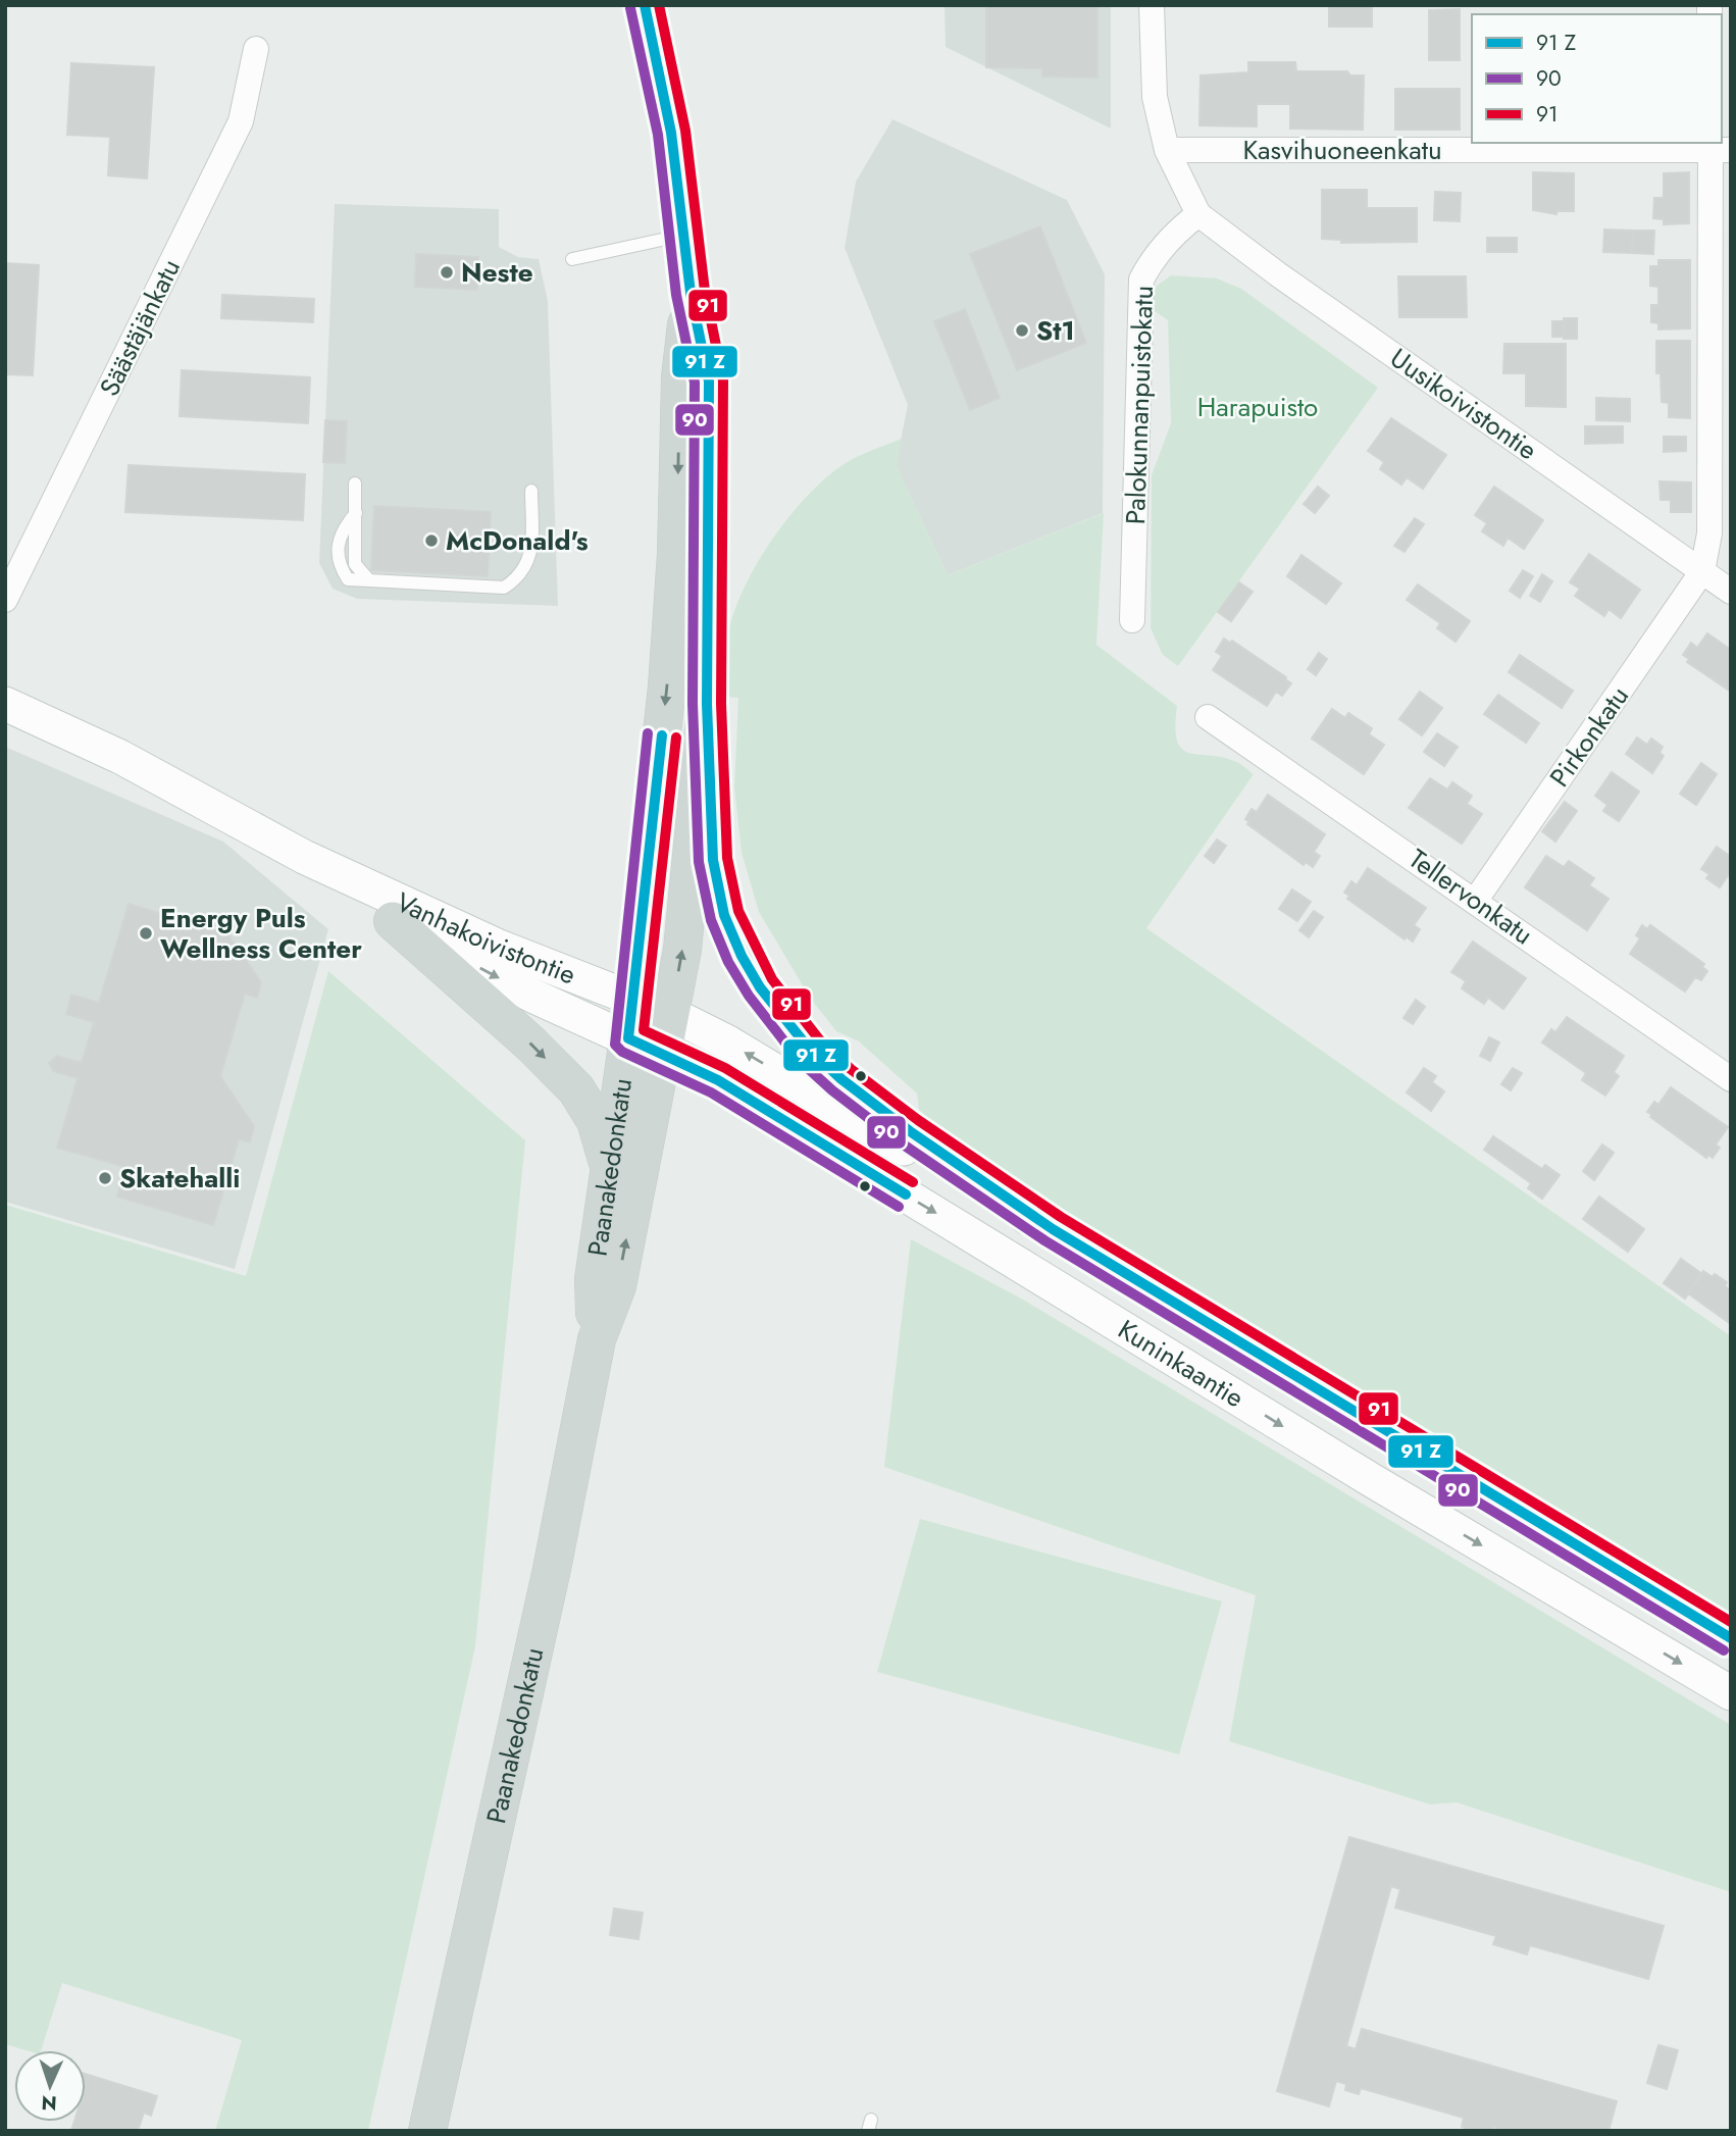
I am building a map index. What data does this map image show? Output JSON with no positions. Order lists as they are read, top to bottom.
{
  "streets": {
    "main road": ["Vanhakoivistontie", "Paanakedonkatu", "Kuninkaantie"],
    "street": [
      "Kasvihuoneenkatu",
      "Säästäjänkatu",
      "Uusikoivistontie",
      "Palokunnanpuistokatu",
      "Pirkonkatu",
      "Tellervonkatu"
    ]
  },
  "crossings": [
    ["Uusikoivistontie", "Palokunnanpuistokatu"],
    ["Uusikoivistontie", "Pirkonkatu"],
    ["Pirkonkatu", "Tellervonkatu"],
    ["Vanhakoivistontie", "Paanakedonkatu"],
    ["Vanhakoivistontie", "Kuninkaantie"],
    ["Paanakedonkatu", "Kuninkaantie"]
  ],
  "parks": ["Harapuisto"],
  "places": [
    "Neste",
    "St1",
    "McDonald's",
    "Energy Puls Wellness Center",
    "Skatehalli"
  ],
  "lines": ["transit line 91", "transit line 90"],
  "legend": ["91 Z", "90", "91"],
  "north": "bottom"
}
